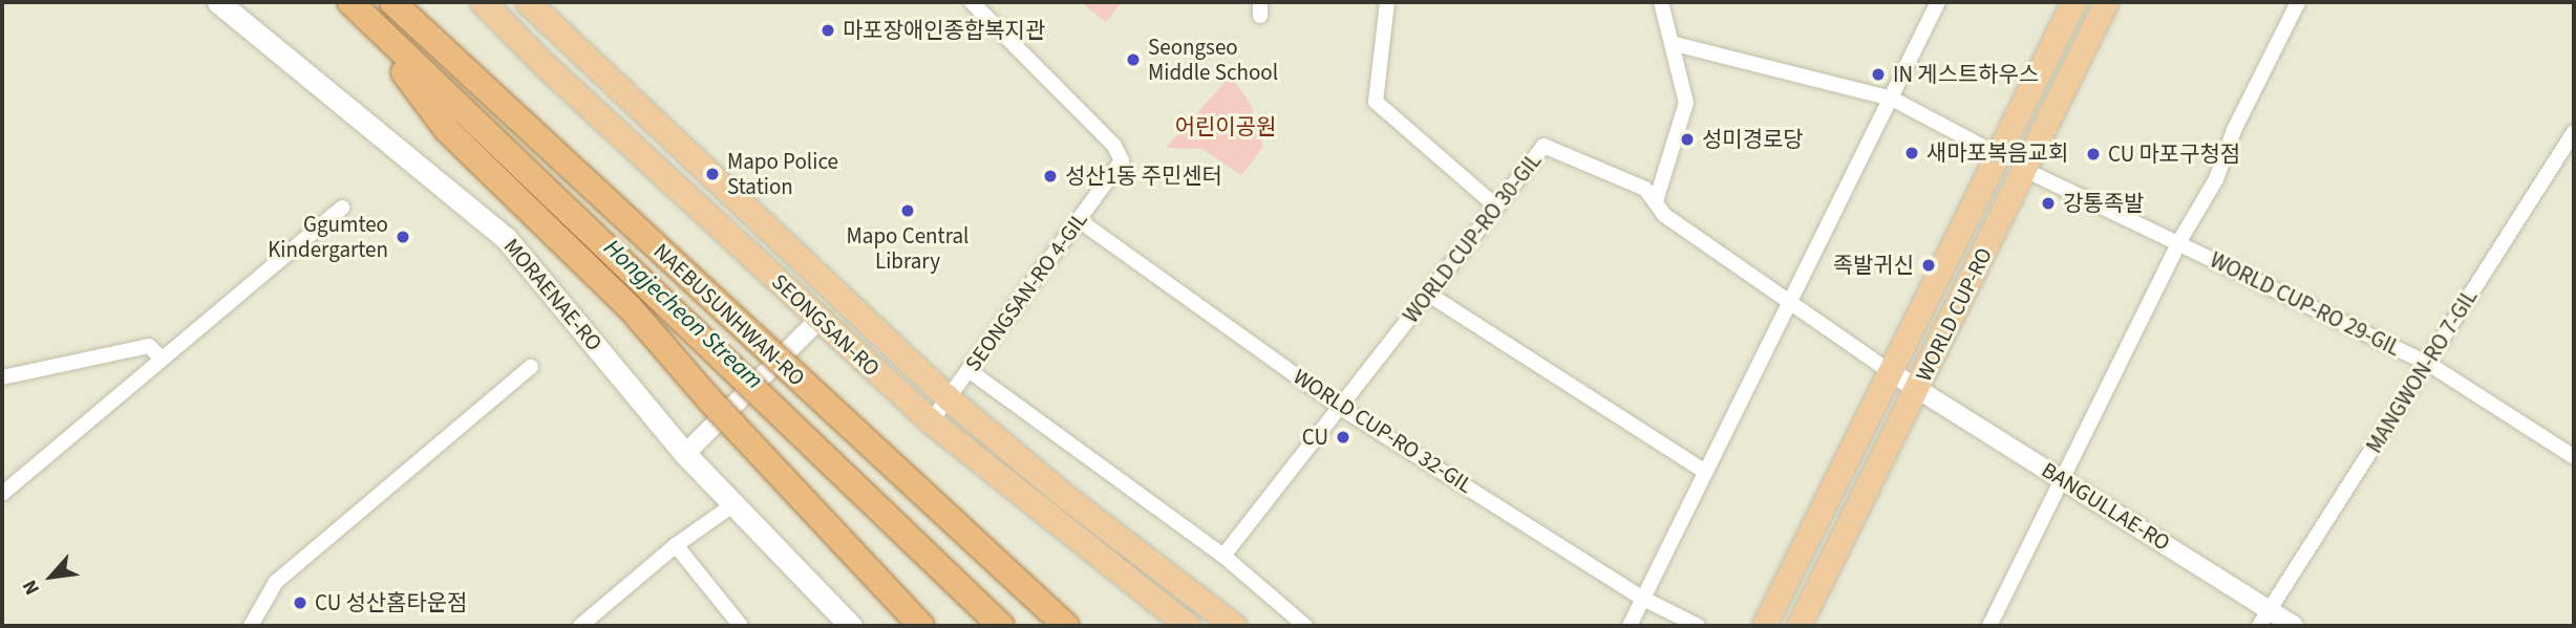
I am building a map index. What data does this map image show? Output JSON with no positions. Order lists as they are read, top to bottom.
{
  "streets": {
    "highway": ["NAEBUSUNHWAN-RO"],
    "main road": ["MORAENAE-RO", "WORLD CUP-RO", "SEONGSAN-RO"],
    "street": [
      "WORLD CUP-RO 30-GIL",
      "SEONGSAN-RO 4-GIL",
      "WORLD CUP-RO 29-GIL",
      "MANGWON-RO 7-GIL",
      "WORLD CUP-RO 32-GIL",
      "BANGULLAE-RO"
    ]
  },
  "crossings": [
    ["WORLD CUP-RO 30-GIL", "WORLD CUP-RO"],
    ["WORLD CUP-RO 30-GIL", "WORLD CUP-RO 32-GIL"],
    ["WORLD CUP-RO 30-GIL", "BANGULLAE-RO"],
    ["SEONGSAN-RO 4-GIL", "SEONGSAN-RO"],
    ["SEONGSAN-RO 4-GIL", "WORLD CUP-RO 32-GIL"],
    ["WORLD CUP-RO 29-GIL", "WORLD CUP-RO"],
    ["WORLD CUP-RO 29-GIL", "MANGWON-RO 7-GIL"],
    ["WORLD CUP-RO", "BANGULLAE-RO"],
    ["MANGWON-RO 7-GIL", "BANGULLAE-RO"]
  ],
  "water": ["Hongjecheon Stream"],
  "parks": ["어린이공원"],
  "places": [
    "마포장애인종합복지관",
    "Seongseo Middle School",
    "IN 게스트하우스",
    "성미경로당",
    "새마포복음교회",
    "CU 마포구청점",
    "Mapo Police Station",
    "성산1동 주민센터",
    "강통족발",
    "Mapo Central Library",
    "Ggumteo Kindergarten",
    "족발귀신",
    "CU",
    "CU 성산홈타운점"
  ],
  "north": "bottom left"
}
